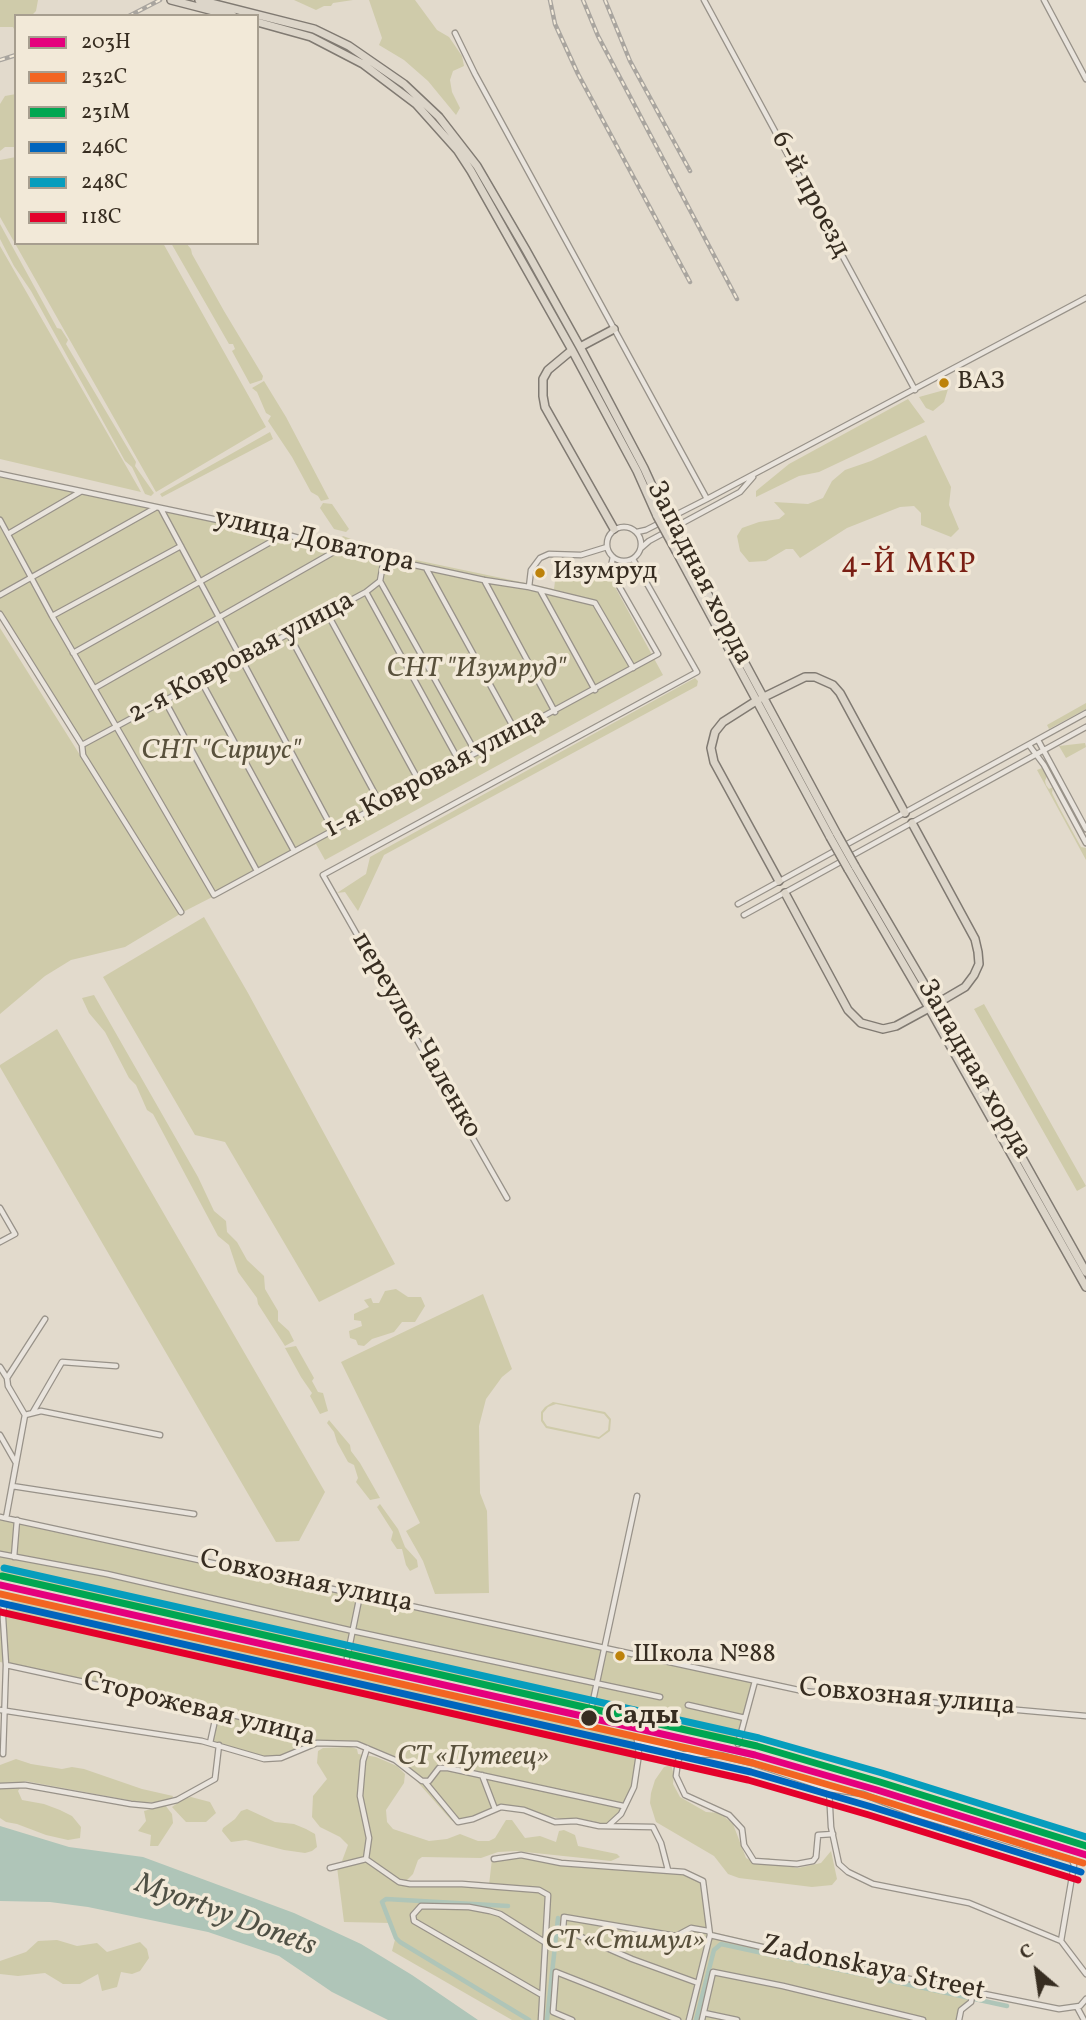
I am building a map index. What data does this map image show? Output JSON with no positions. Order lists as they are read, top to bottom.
{
  "streets": {
    "highway": ["Западная хорда"],
    "street": [
      "6-й проезд",
      "улица Доватора",
      "2-я Ковровая улица",
      "1-я Ковровая улица",
      "переулок Чаленко",
      "Совхозная улица",
      "Сторожевая улица",
      "Zadonskaya Street"
    ]
  },
  "crossings": [
    ["улица Доватора", "2-я Ковровая улица"],
    ["улица Доватора", "1-я Ковровая улица"],
    ["2-я Ковровая улица", "1-я Ковровая улица"],
    ["1-я Ковровая улица", "переулок Чаленко"]
  ],
  "districts": ["4-Й МКР"],
  "water": ["Myortvy Donets"],
  "parks": [
    "СНТ \"Изумруд\"",
    "СНТ \"Сириус\"",
    "СТ «Путеец»",
    "СТ «Стимул»"
  ],
  "places": [
    "ВАЗ",
    "Изумруд",
    "Школа №88",
    "Сады"
  ],
  "lines": [
    "transit line 248С",
    "transit line 231М",
    "transit line 203Н",
    "transit line 232C",
    "transit line 246С",
    "transit line 118С"
  ],
  "legend": [
    "203Н",
    "232C",
    "231М",
    "246С",
    "248С",
    "118С"
  ],
  "north": "top left"
}
